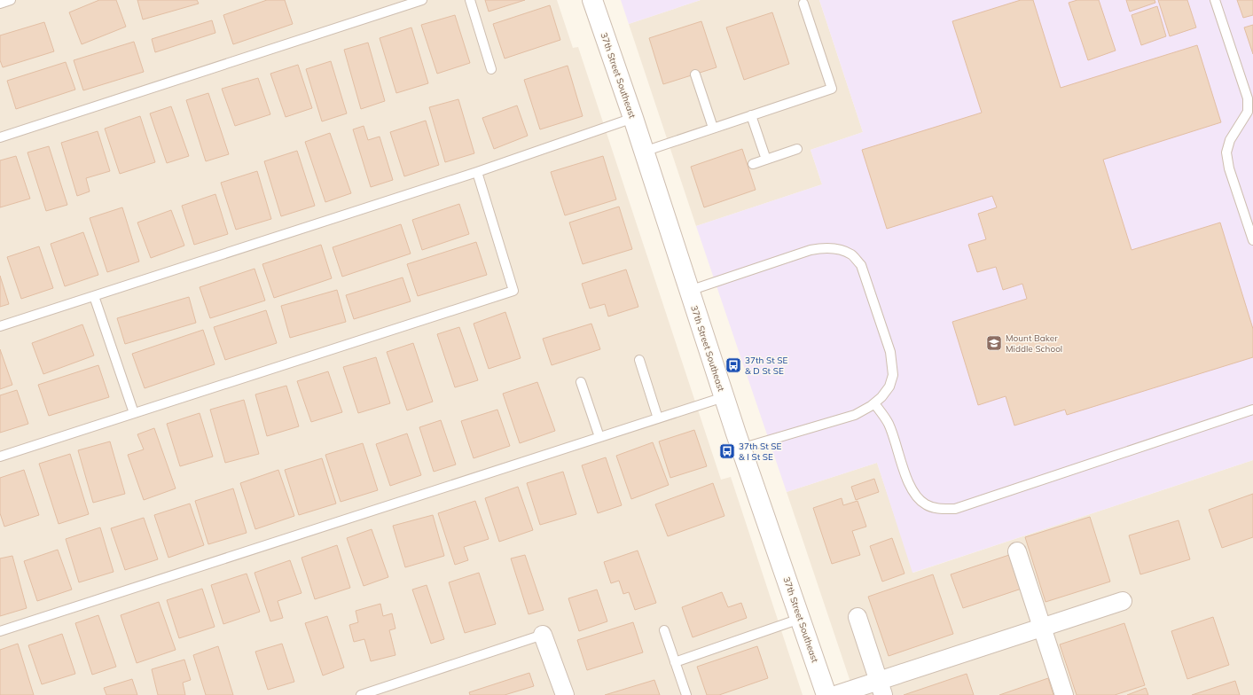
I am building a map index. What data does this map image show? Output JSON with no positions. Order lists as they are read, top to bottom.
{
  "streets": {
    "street": ["37th Street Southeast"]
  },
  "places": {
    "school or university": ["Mount Baker Middle School"],
    "bus stop": ["37th St SE & D St SE", "37th St SE & I St SE"]
  }
}
